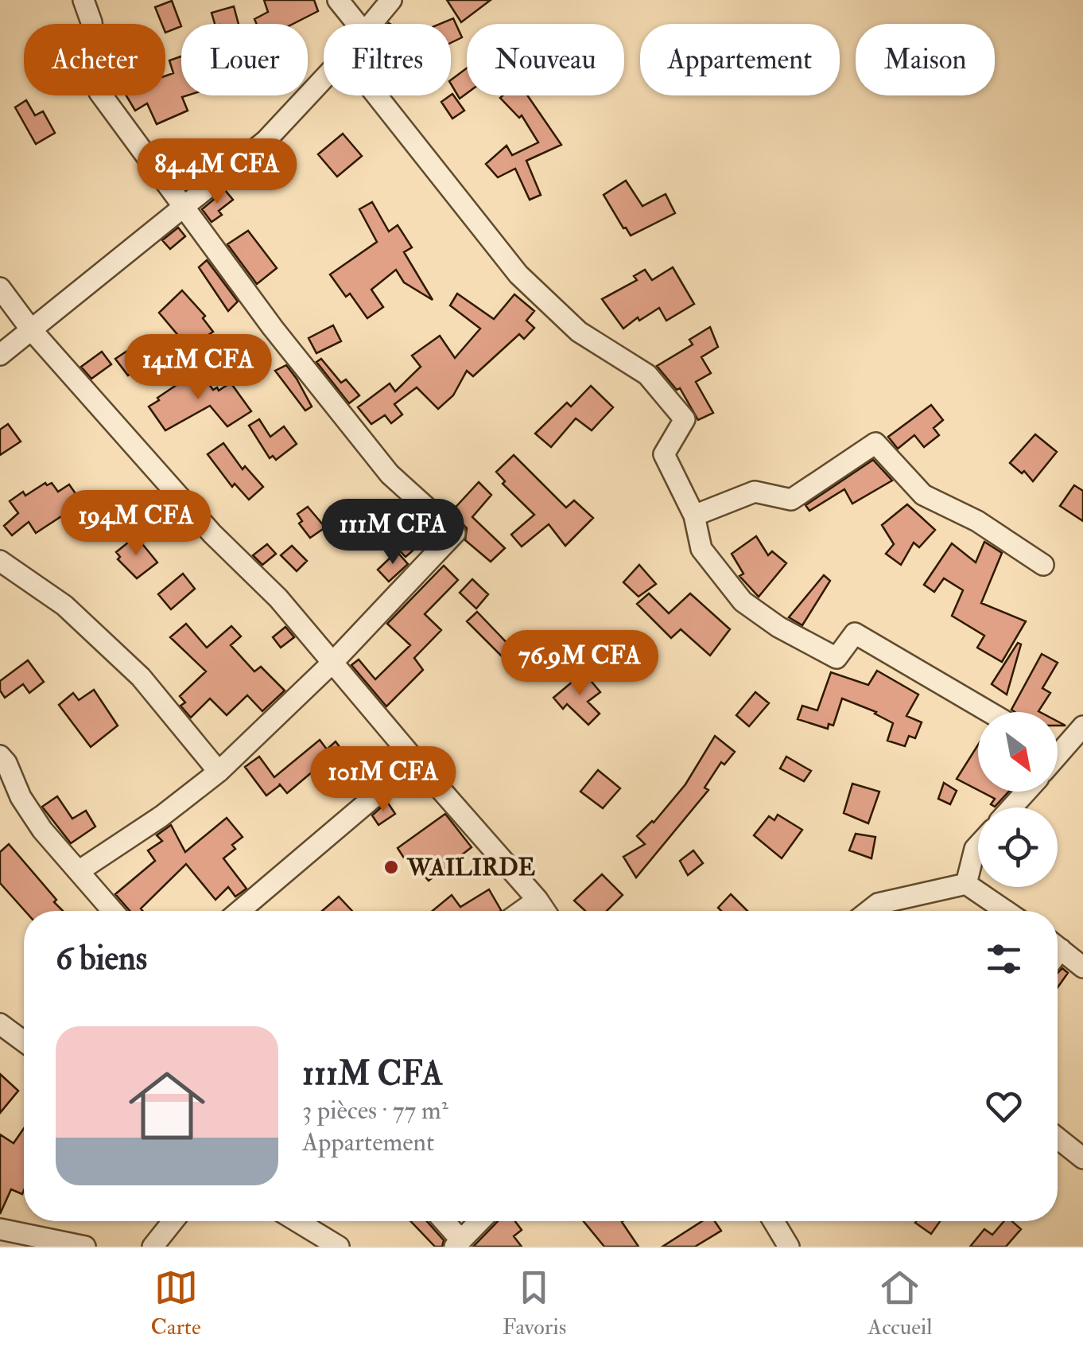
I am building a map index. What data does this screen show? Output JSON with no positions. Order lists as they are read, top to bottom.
{
  "places": ["WAILIRDE"],
  "north": "bottom right",
  "page": {
    "chip": [
      "Acheter",
      "Louer",
      "Filtres",
      "Nouveau",
      "Appartement",
      "Maison"
    ],
    "price": [
      "84.4M CFA",
      "141M CFA",
      "194M CFA",
      "111M CFA",
      "76.9M CFA",
      "101M CFA"
    ],
    "heading": "6 biens",
    "list": [
      {
        "name": "111M CFA",
        "note": "3 pièces · 77 m² · Appartement"
      }
    ],
    "tabs": ["Carte", "Favoris", "Accueil"]
  }
}
